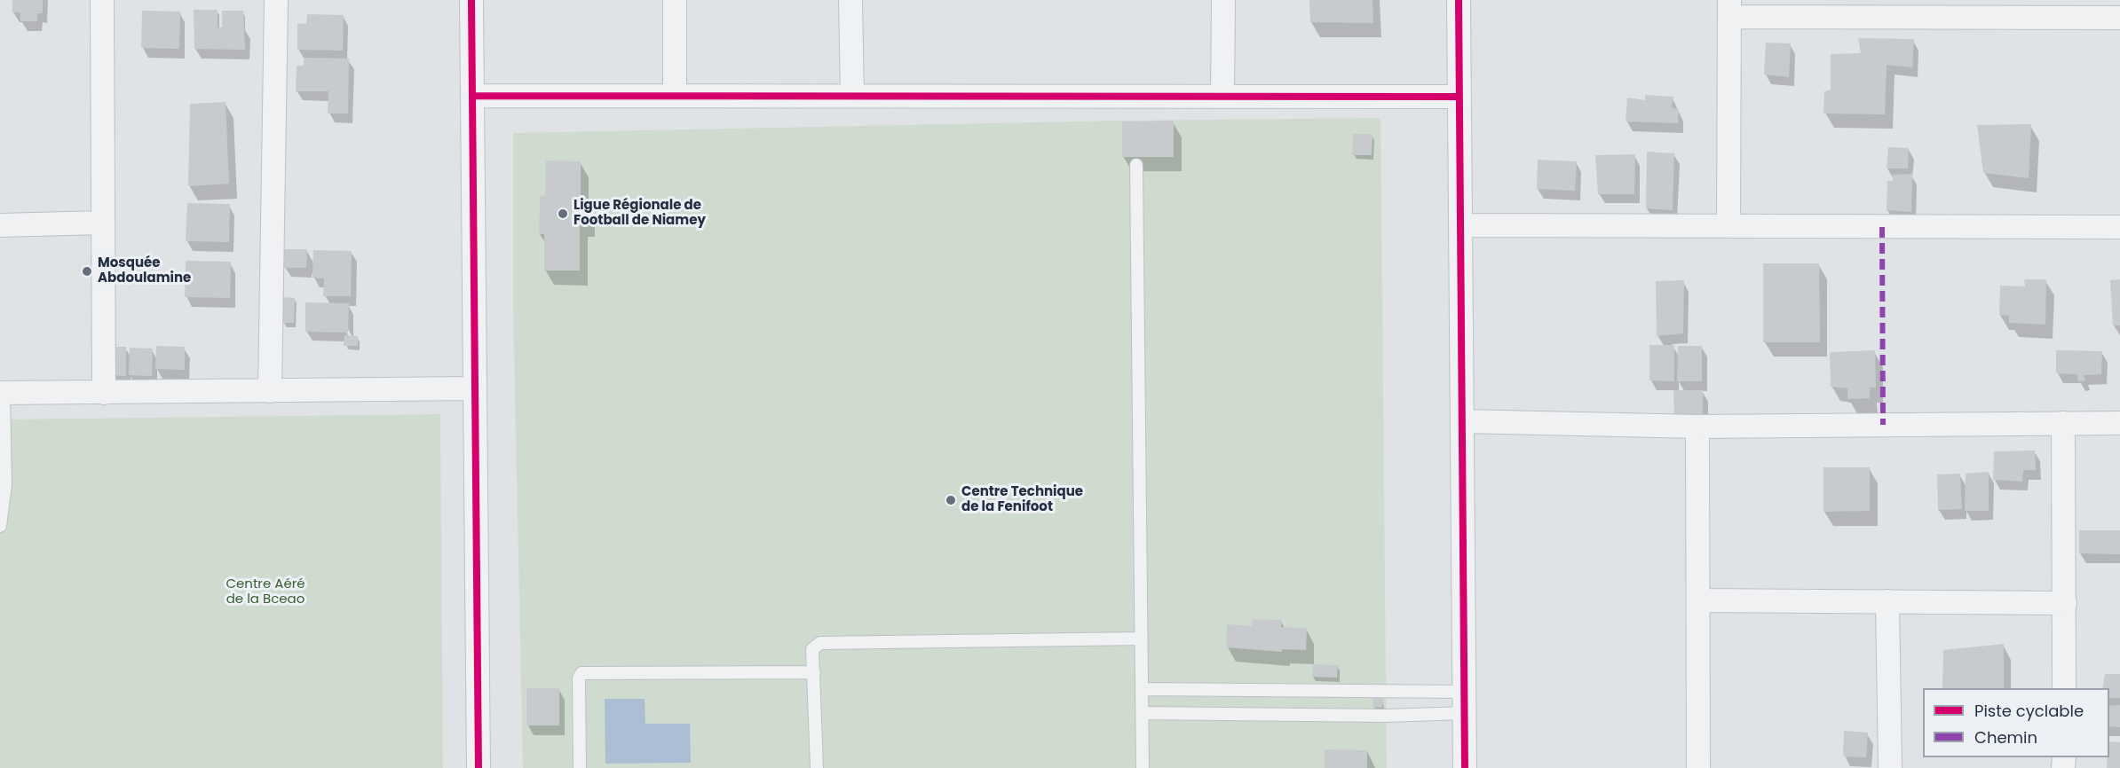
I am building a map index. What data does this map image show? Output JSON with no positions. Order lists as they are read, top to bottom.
{
  "parks": ["Centre Aéré de la Bceao"],
  "places": ["Ligue Régionale de Football de Niamey", "Mosquée Abdoulamine", "Centre Technique de la Fenifoot"],
  "legend": ["Piste cyclable", "Chemin"]
}
